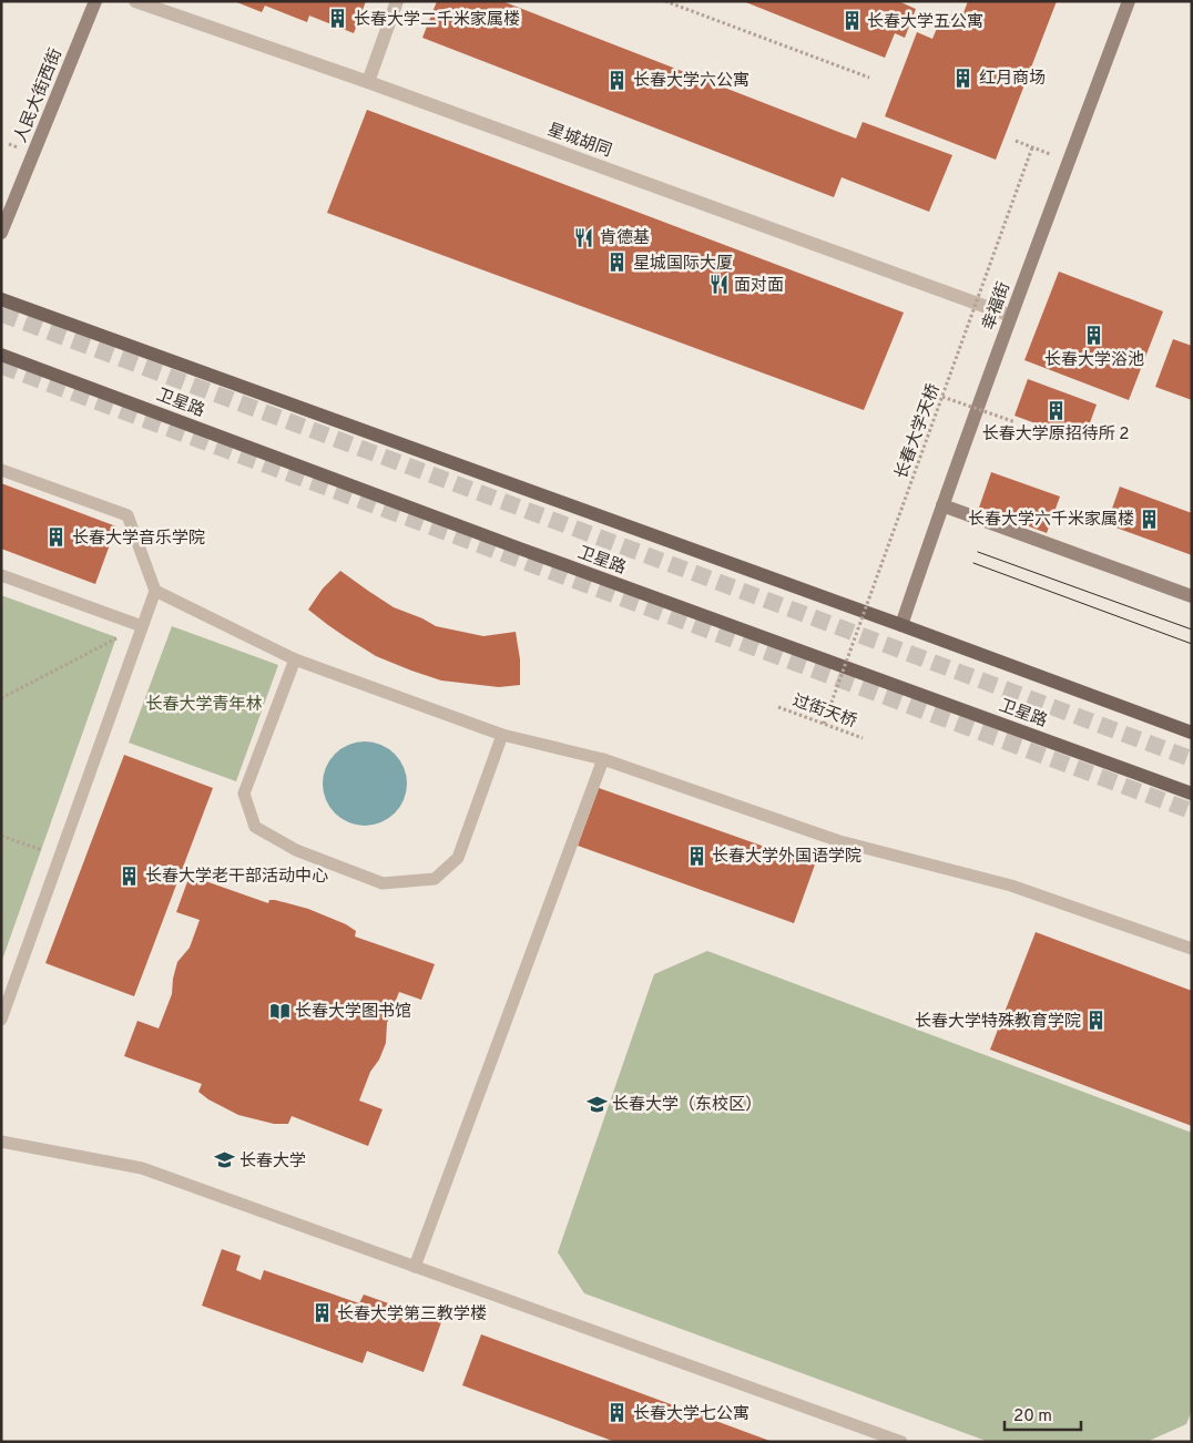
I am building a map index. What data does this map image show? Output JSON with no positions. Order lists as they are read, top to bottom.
{
  "streets": {
    "main road": ["卫星路"],
    "street": ["人民大街西街", "星城胡同", "幸福街"],
    "path": ["长春大学天桥", "过街天桥"]
  },
  "crossings": [
    ["星城胡同", "幸福街"],
    ["长春大学天桥", "过街天桥"]
  ],
  "parks": ["长春大学青年林"],
  "places": {
    "building": [
      "长春大学二千米家属楼",
      "长春大学五公寓",
      "红月商场",
      "长春大学六公寓",
      "星城国际大厦",
      "长春大学浴池",
      "长春大学原招待所 2",
      "长春大学六千米家属楼",
      "长春大学音乐学院",
      "长春大学外国语学院",
      "长春大学老干部活动中心",
      "长春大学特殊教育学院",
      "长春大学第三教学楼",
      "长春大学七公寓"
    ],
    "restaurant": ["肯德基", "面对面"],
    "library": ["长春大学图书馆"],
    "school or university": ["长春大学（东校区）", "长春大学"]
  },
  "scale_bar": "20 m"
}
